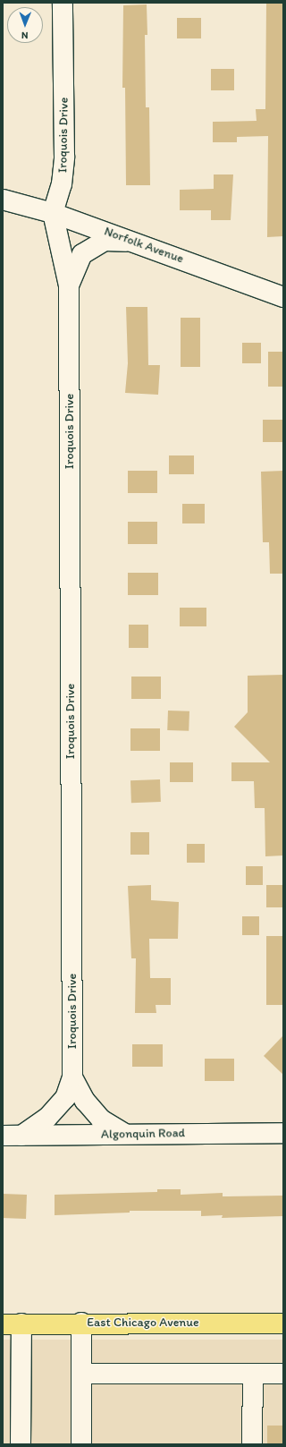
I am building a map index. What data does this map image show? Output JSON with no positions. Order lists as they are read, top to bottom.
{
  "streets": {
    "main road": ["East Chicago Avenue"],
    "street": ["Iroquois Drive", "Norfolk Avenue", "Algonquin Road"]
  },
  "crossings": [
    ["Iroquois Drive", "Norfolk Avenue"],
    ["Iroquois Drive", "Algonquin Road"]
  ],
  "north": "bottom"
}
